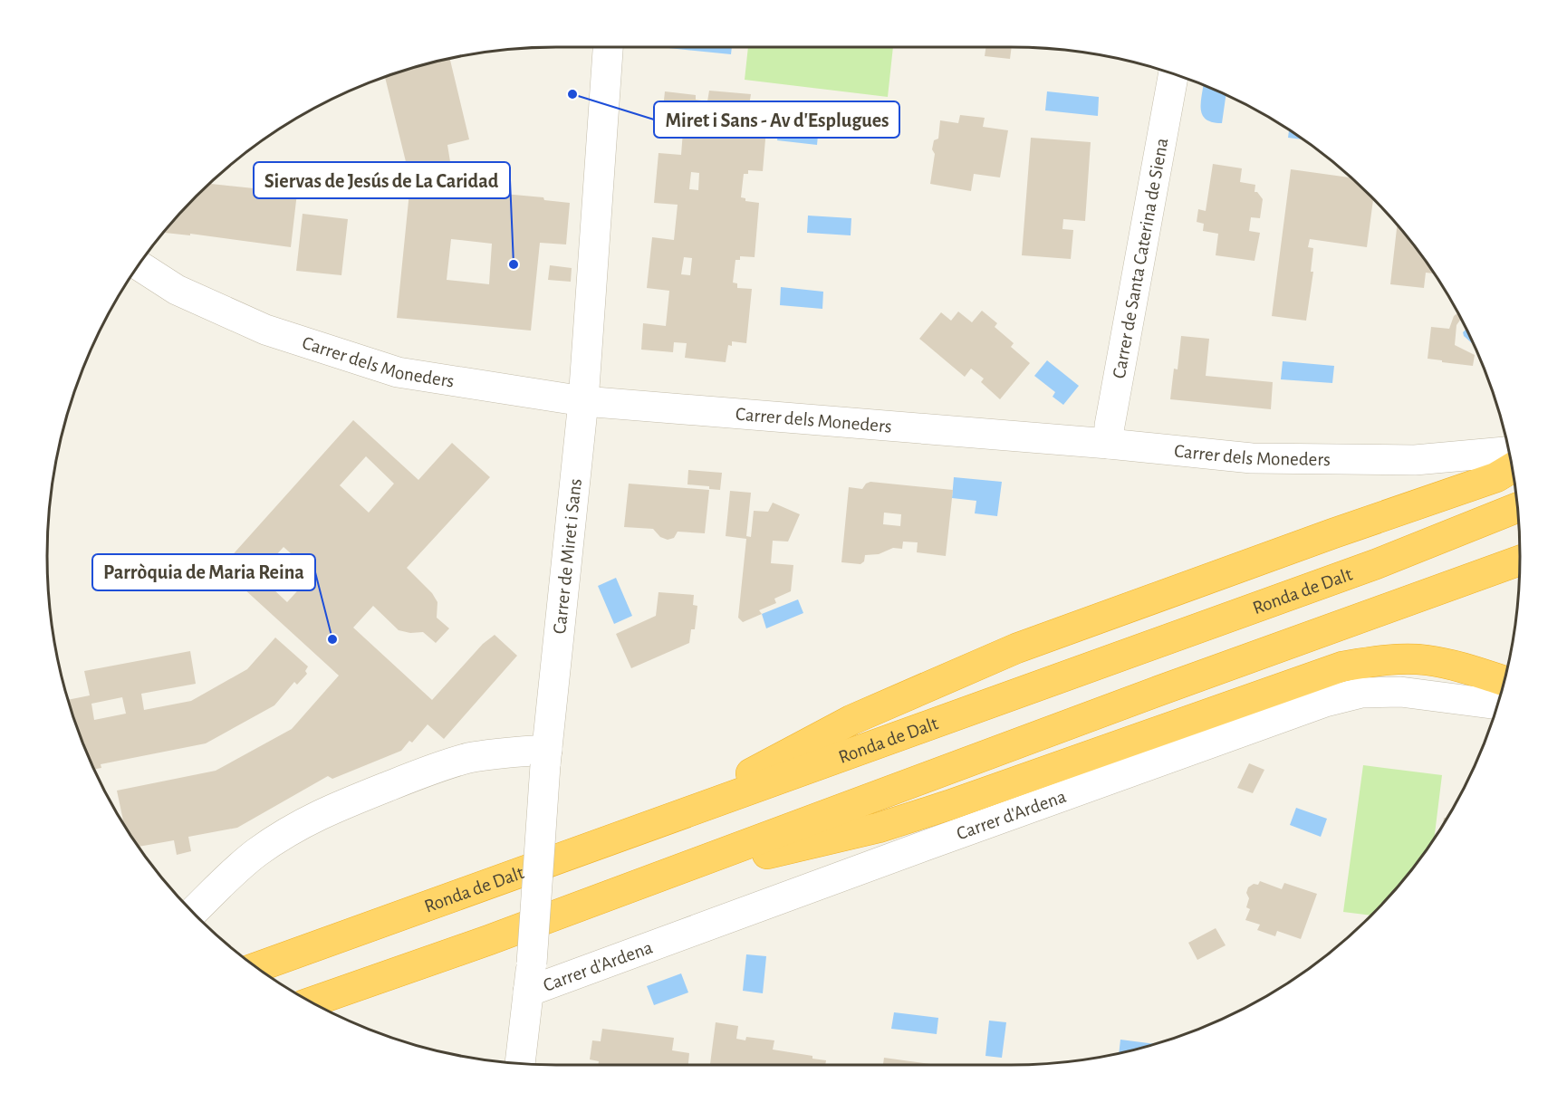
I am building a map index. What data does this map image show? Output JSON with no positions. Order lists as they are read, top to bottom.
{
  "streets": {
    "highway": ["Ronda de Dalt"],
    "street": [
      "Carrer de Santa Caterina de Siena",
      "Carrer dels Moneders",
      "Carrer de Miret i Sans",
      "Carrer d'Ardena"
    ]
  },
  "crossings": [
    ["Carrer de Santa Caterina de Siena", "Carrer dels Moneders"],
    ["Carrer dels Moneders", "Carrer de Miret i Sans"],
    ["Carrer de Miret i Sans", "Carrer d'Ardena"]
  ],
  "places": ["Miret i Sans - Av d'Esplugues", "Siervas de Jesús de La Caridad", "Parròquia de Maria Reina"]
}
